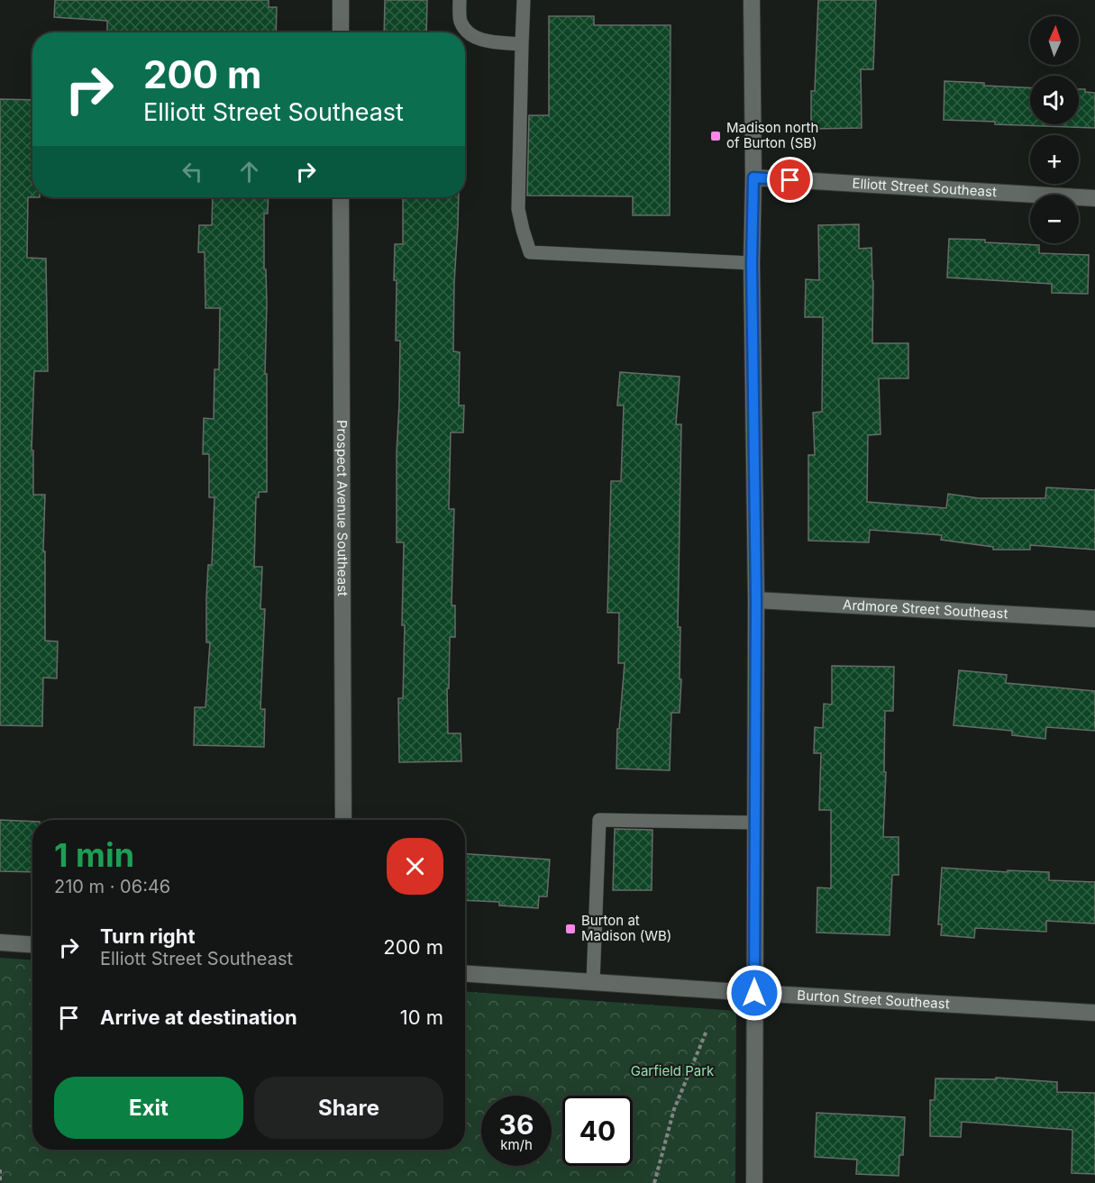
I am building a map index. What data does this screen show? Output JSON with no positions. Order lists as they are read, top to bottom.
{
  "streets": {
    "street": [
      "Elliott Street Southeast",
      "Prospect Avenue Southeast",
      "Ardmore Street Southeast",
      "Burton Street Southeast"
    ]
  },
  "parks": ["Garfield Park"],
  "places": {
    "transit": ["Madison north of Burton (SB)", "Burton at Madison (WB)"]
  },
  "north": "top",
  "page": {
    "map_buttons": ["+", "−"],
    "turn": ["200 m", "Elliott Street Southeast"],
    "heading": ["1 min", "210 m · 06:46"],
    "list": [
      {
        "name": "Turn right",
        "note": "Elliott Street Southeast",
        "value": "200 m"
      },
      {
        "name": "Arrive at destination",
        "value": "10 m"
      }
    ],
    "buttons": ["Exit", "Share"],
    "speed": "36 km/h",
    "limit": "40"
  }
}
